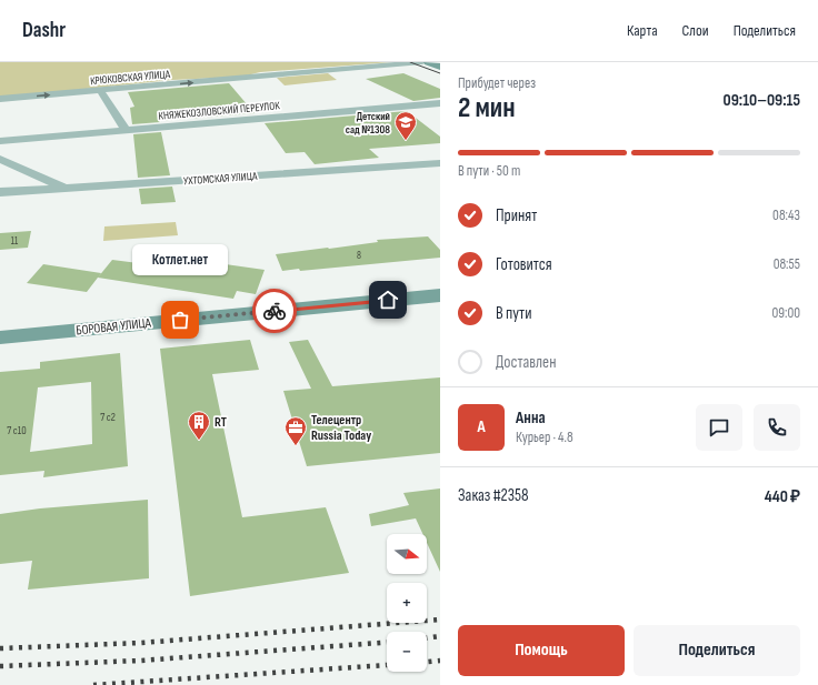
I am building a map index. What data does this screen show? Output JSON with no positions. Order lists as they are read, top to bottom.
{
  "streets": {
    "street": [
      "КРЮКОВСКАЯ УЛИЦА",
      "КНЯЖЕКОЗЛОВСКИЙ ПЕРЕУЛОК",
      "УХТОМСКАЯ УЛИЦА",
      "БОРОВАЯ УЛИЦА"
    ]
  },
  "one_way": ["КРЮКОВСКАЯ УЛИЦА"],
  "places": {
    "school or university": ["Детский сад №1308"],
    "other": ["Котлет.нет"],
    "building": ["RT"],
    "office": ["Телецентр Russia Today"]
  },
  "house_numbers": [
    "11",
    "8",
    "7 с2",
    "7 с10"
  ],
  "north": "right",
  "page": {
    "header": "Dashr",
    "nav": ["Карта", "Слои", "Поделиться"],
    "heading": ["2 мин", "Прибудет через", "09:10–09:15"],
    "panel": [
      "Анна",
      "Курьер · 4.8",
      "Заказ #2358",
      "440 ₽"
    ],
    "bar": "В пути · 50 m",
    "list": [
      ["Принят", "08:43"],
      ["Готовится", "08:55"],
      ["В пути", "09:00"],
      "Доставлен"
    ],
    "bubble": "Котлет.нет",
    "round": "А",
    "map_buttons": ["+", "−"],
    "buttons": ["Помощь", "Поделиться"]
  }
}
